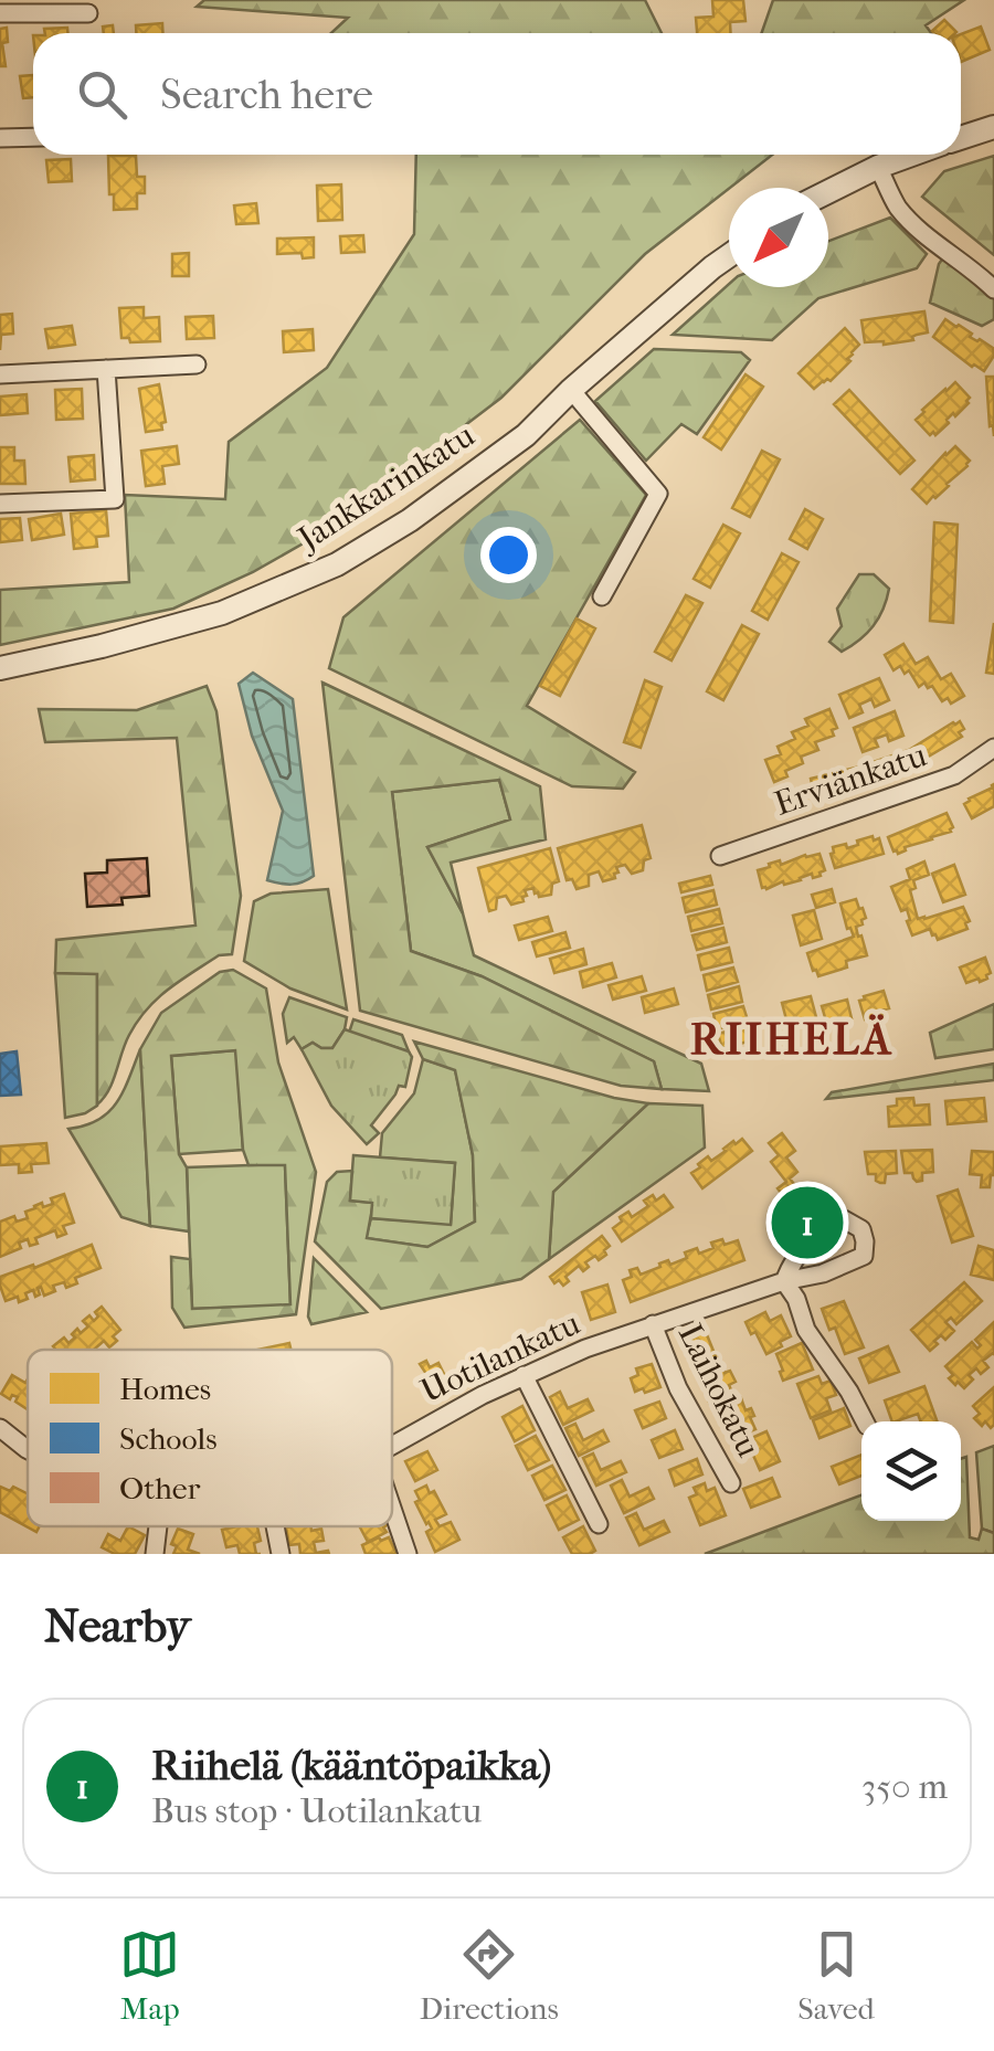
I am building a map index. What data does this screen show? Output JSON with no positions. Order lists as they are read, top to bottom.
{
  "streets": {
    "street": [
      "Jankkarinkatu",
      "Erviänkatu",
      "Uotilankatu",
      "Laihokatu"
    ]
  },
  "crossings": [
    ["Uotilankatu", "Laihokatu"]
  ],
  "districts": ["RIIHELÄ"],
  "legend": ["Homes", "Schools", "Other"],
  "north": "bottom left",
  "page": {
    "search": "Search here",
    "pins": "1",
    "heading": "Nearby",
    "list": [
      {
        "mark": "1",
        "name": "Riihelä (kääntöpaikka)",
        "note": "Bus stop · Uotilankatu",
        "value": "350 m"
      }
    ],
    "nav": ["Map", "Directions", "Saved"]
  }
}
